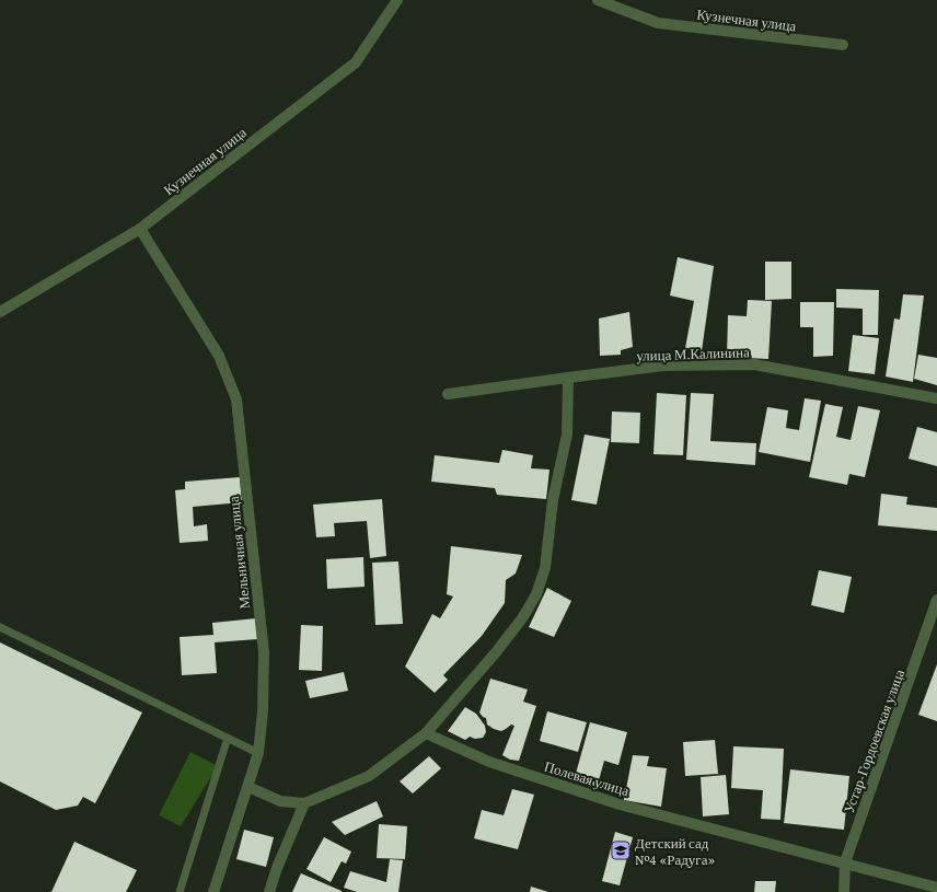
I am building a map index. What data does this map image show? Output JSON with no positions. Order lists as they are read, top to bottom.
{
  "streets": {
    "street": [
      "Кузнечная улица",
      "улица М.Калинина",
      "Мельничная улица",
      "Устар-Гордоевская улица",
      "Полевая улица"
    ]
  },
  "crossings": [
    ["Кузнечная улица", "Мельничная улица"],
    ["Устар-Гордоевская улица", "Полевая улица"]
  ],
  "places": {
    "school or university": ["Детский сад №4 «Радуга»"]
  }
}
